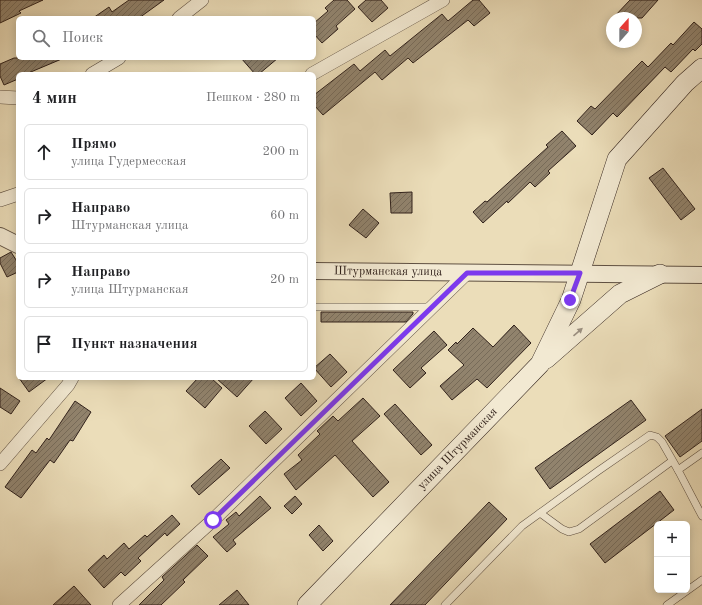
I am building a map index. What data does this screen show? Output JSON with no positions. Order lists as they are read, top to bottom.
{
  "streets": {
    "main road": ["улица Штурманская"],
    "street": ["Штурманская улица"]
  },
  "crossings": [
    ["Штурманская улица", "улица Штурманская"]
  ],
  "north": "top",
  "page": {
    "search": "Поиск",
    "heading": ["4 мин", "Пешком · 280 m"],
    "list": [
      ["Прямо", "улица Гудермесская", "200 m"],
      ["Направо", "Штурманская улица", "60 m"],
      ["Направо", "улица Штурманская", "20 m"],
      "Пункт назначения"
    ],
    "map_buttons": ["+", "−"]
  }
}
